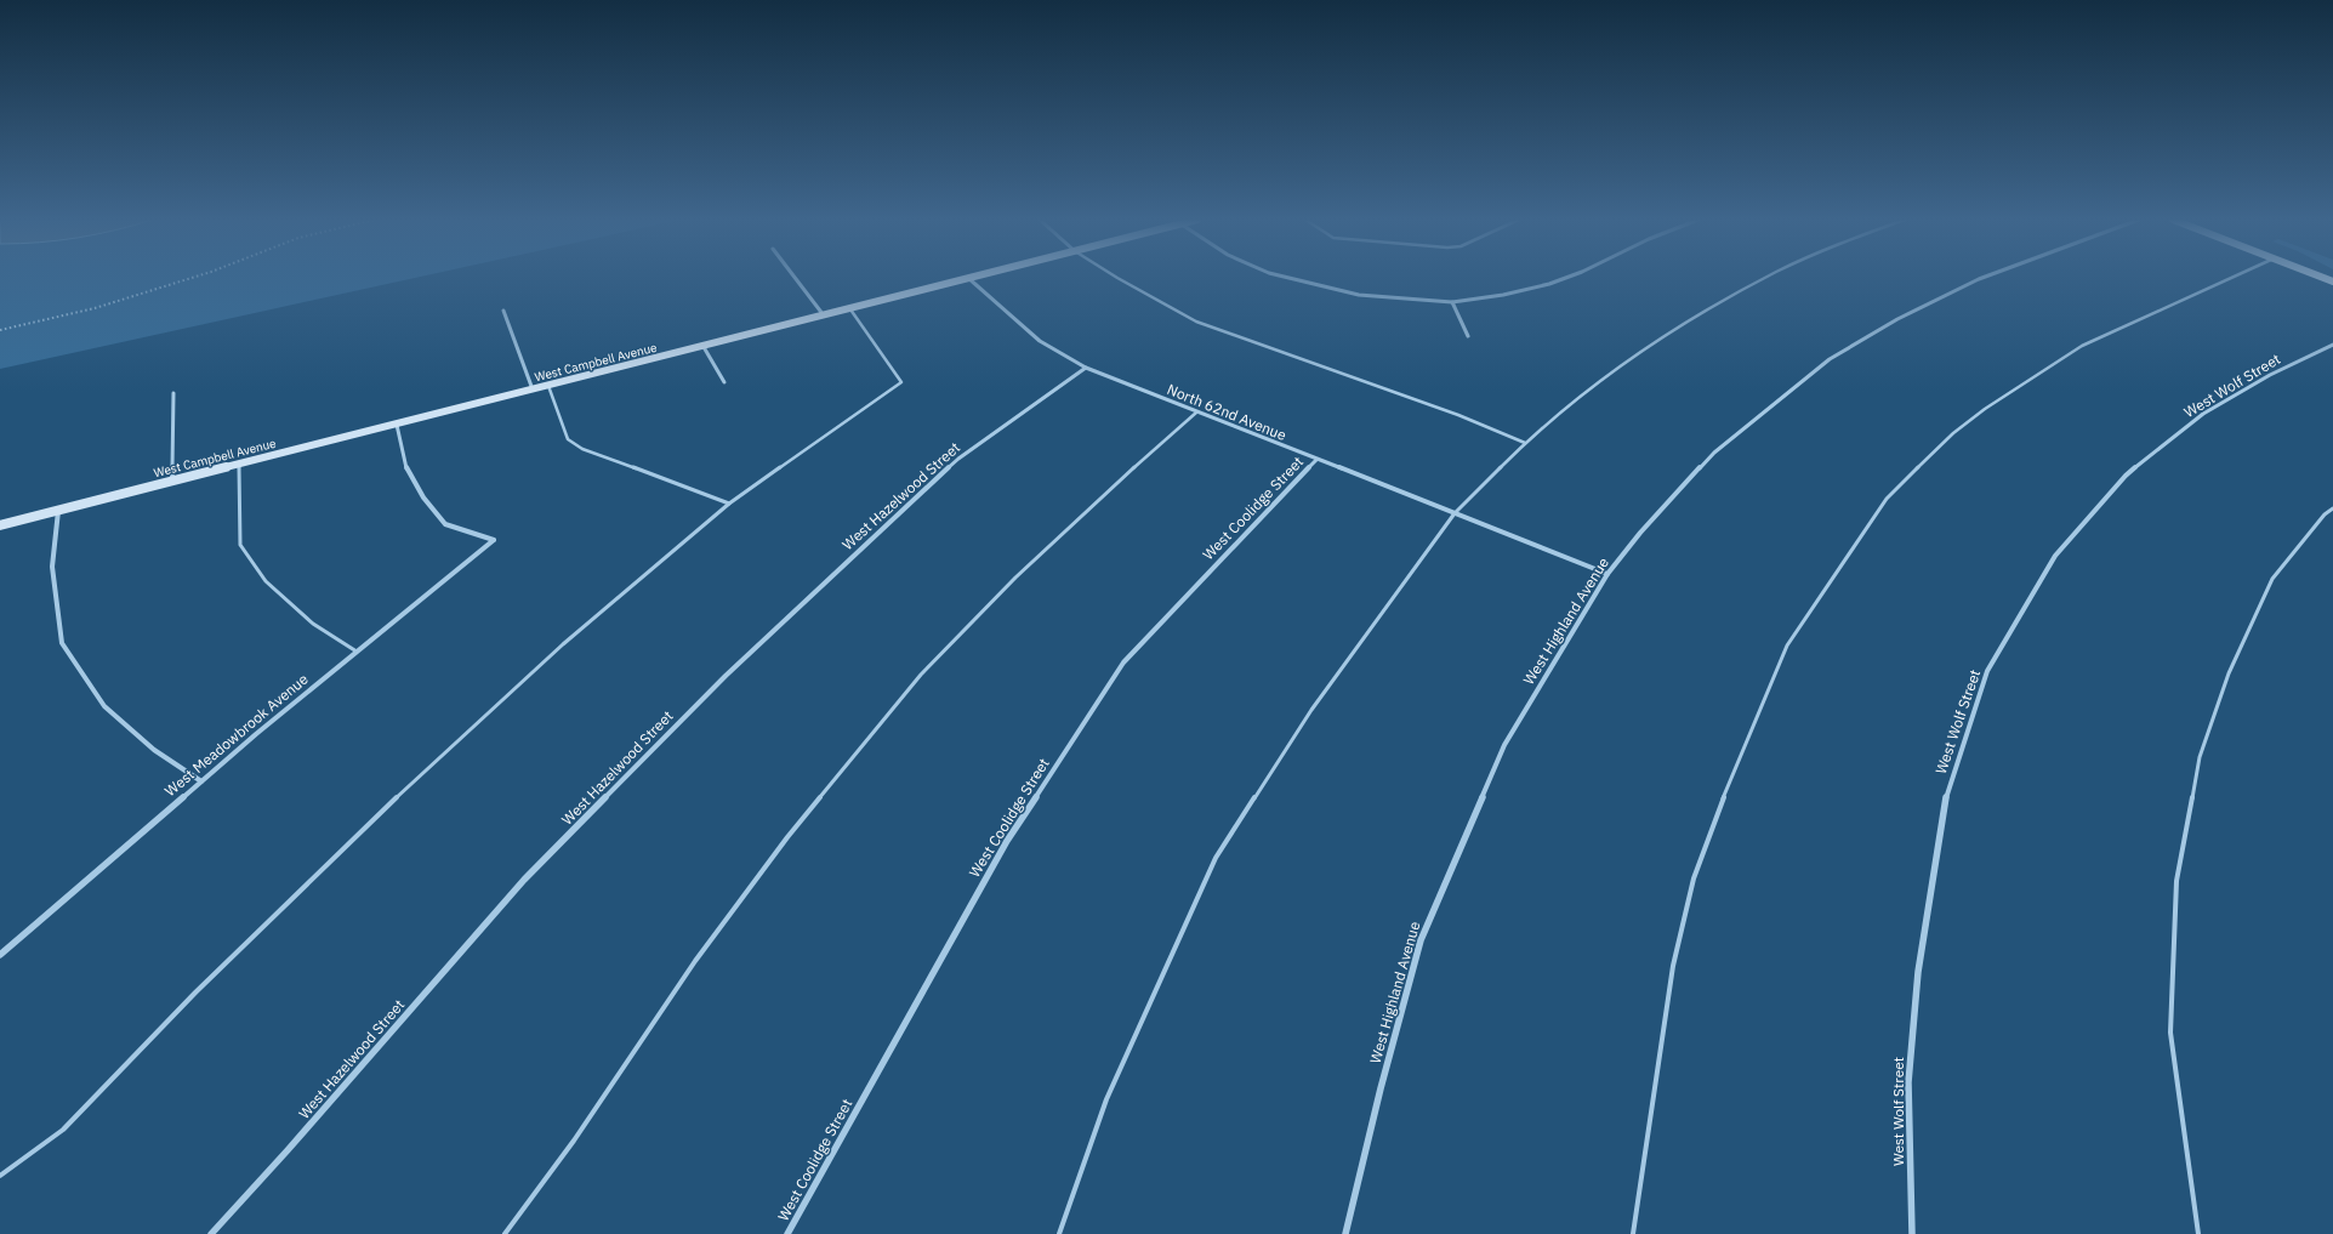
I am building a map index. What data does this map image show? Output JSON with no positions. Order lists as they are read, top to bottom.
{
  "streets": {
    "street": [
      "West Campbell Avenue",
      "West Wolf Street",
      "North 62nd Avenue",
      "West Hazelwood Street",
      "West Coolidge Street",
      "West Highland Avenue",
      "West Meadowbrook Avenue"
    ]
  },
  "crossings": [
    ["West Campbell Avenue", "North 62nd Avenue"],
    ["West Campbell Avenue", "West Meadowbrook Avenue"],
    ["North 62nd Avenue", "West Hazelwood Street"],
    ["North 62nd Avenue", "West Coolidge Street"],
    ["North 62nd Avenue", "West Highland Avenue"]
  ]
}
